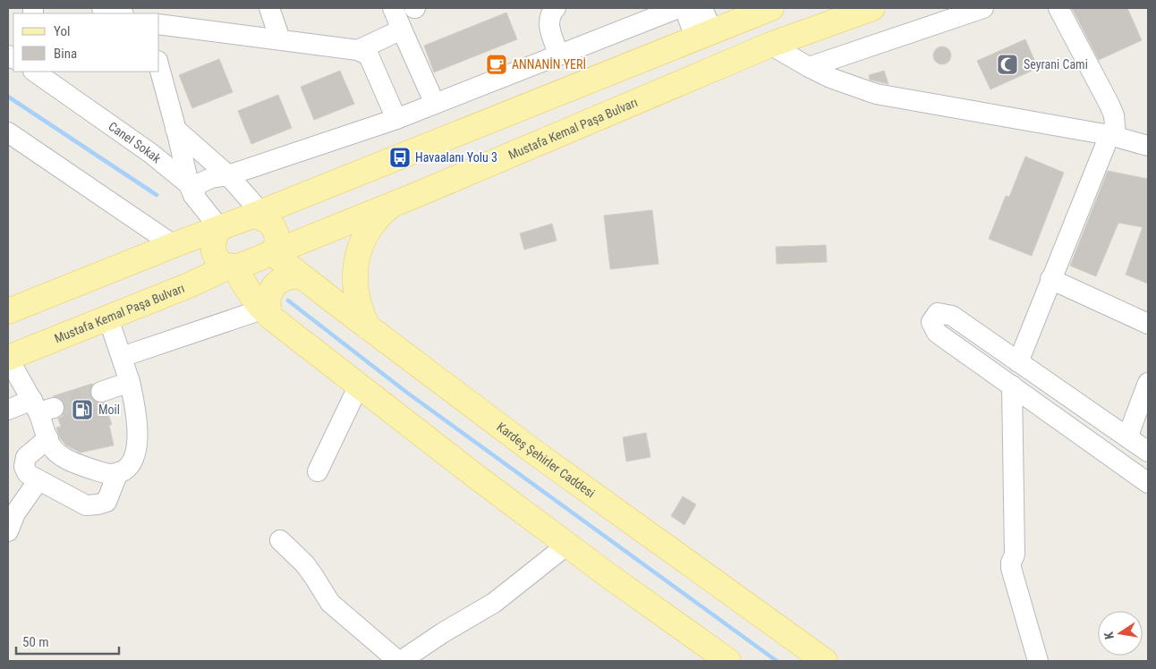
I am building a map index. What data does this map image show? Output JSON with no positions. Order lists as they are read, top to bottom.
{
  "streets": {
    "main road": ["Mustafa Kemal Paşa Bulvarı", "Kardeş Şehirler Caddesi"],
    "street": ["Canel Sokak"]
  },
  "crossings": [
    ["Mustafa Kemal Paşa Bulvarı", "Canel Sokak"],
    ["Mustafa Kemal Paşa Bulvarı", "Kardeş Şehirler Caddesi"],
    ["Canel Sokak", "Kardeş Şehirler Caddesi"]
  ],
  "places": {
    "cafe": ["ANNANİN YERİ"],
    "mosque": ["Seyrani Cami"],
    "bus stop": ["Havaalanı Yolu 3"],
    "fuel station": ["Moil"]
  },
  "legend": ["Yol", "Bina"],
  "scale_bar": "50 m",
  "north": "left"
}
